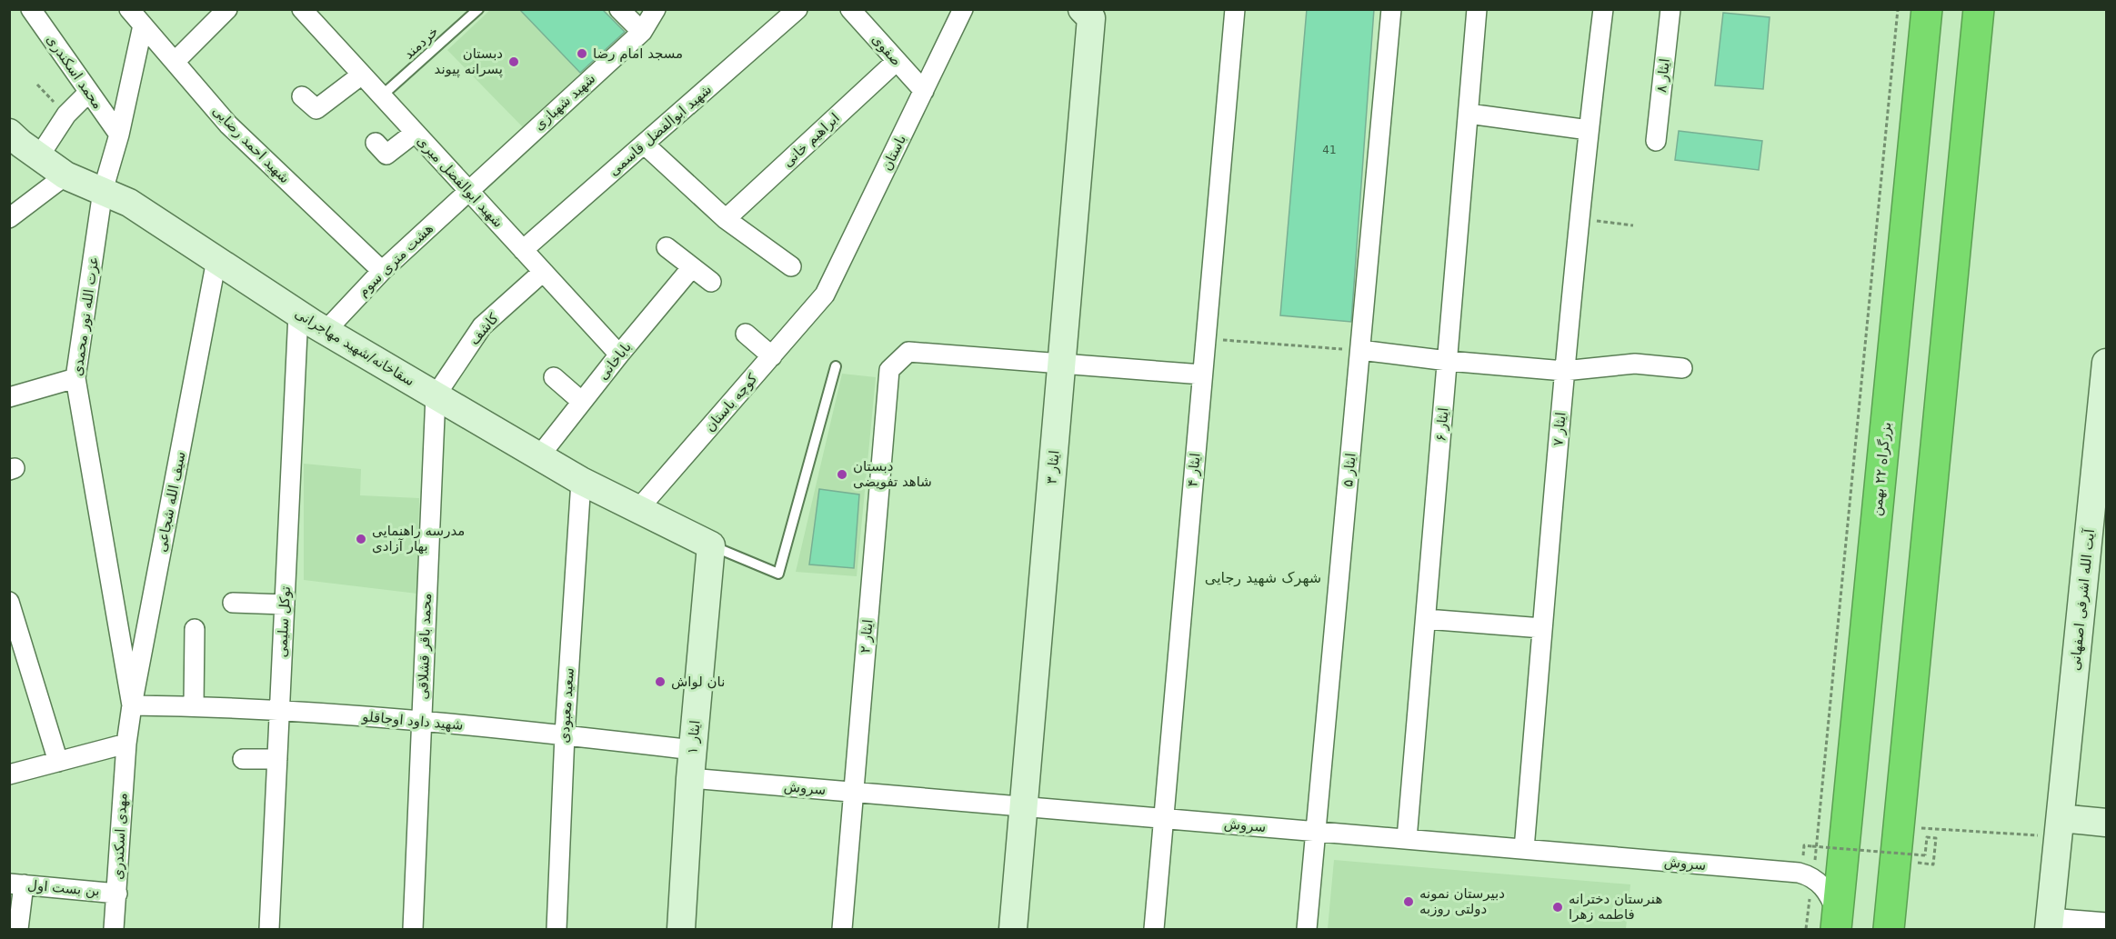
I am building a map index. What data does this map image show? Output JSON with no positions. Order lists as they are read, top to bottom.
{
  "streets": {
    "highway": ["بزرگراه ۲۲ بهمن"],
    "street": [
      "صفوی",
      "محمد اسکندری",
      "ایثار ۸",
      "شهید شهبازی",
      "شهید ابوالفضل قاسمی",
      "ابراهیم خانی",
      "شهید احمد رضایی",
      "باستان",
      "شهید ابوالفضل میری",
      "هشت متری سوم",
      "عزت الله نور محمدی",
      "کاشف",
      "سقاخانه/شهید مهاجرانی",
      "باباخانی",
      "کوچه باستان",
      "ایثار ۶",
      "ایثار ۷",
      "ایثار ۳",
      "ایثار ۴",
      "ایثار ۵",
      "سیف الله شجاعی",
      "آیت الله اشرفی اصفهانی",
      "توکل سلیمی",
      "ایثار ۲",
      "محمد باقر قشلاقی",
      "سعید معبودی",
      "شهید داود اوجاقلو",
      "ایثار ۱",
      "سروش",
      "مهدی اسکندری",
      "بن بست اول"
    ],
    "lane": ["خردمند"]
  },
  "crossings": [
    ["خردمند", "شهید ابوالفضل میری"],
    ["صفوی", "ابراهیم خانی"],
    ["صفوی", "باستان"],
    ["محمد اسکندری", "عزت الله نور محمدی"],
    ["شهید شهبازی", "شهید ابوالفضل میری"],
    ["شهید شهبازی", "هشت متری سوم"],
    ["شهید ابوالفضل قاسمی", "شهید ابوالفضل میری"],
    ["شهید احمد رضایی", "هشت متری سوم"],
    ["شهید احمد رضایی", "عزت الله نور محمدی"],
    ["باستان", "کوچه باستان"],
    ["شهید ابوالفضل میری", "هشت متری سوم"],
    ["شهید ابوالفضل میری", "کاشف"],
    ["شهید ابوالفضل میری", "باباخانی"],
    ["هشت متری سوم", "سقاخانه/شهید مهاجرانی"],
    ["عزت الله نور محمدی", "سقاخانه/شهید مهاجرانی"],
    ["عزت الله نور محمدی", "سیف الله شجاعی"],
    ["عزت الله نور محمدی", "شهید داود اوجاقلو"],
    ["کاشف", "سقاخانه/شهید مهاجرانی"],
    ["کاشف", "محمد باقر قشلاقی"],
    ["سقاخانه/شهید مهاجرانی", "باباخانی"],
    ["سقاخانه/شهید مهاجرانی", "کوچه باستان"],
    ["سقاخانه/شهید مهاجرانی", "سیف الله شجاعی"],
    ["سقاخانه/شهید مهاجرانی", "توکل سلیمی"],
    ["سقاخانه/شهید مهاجرانی", "محمد باقر قشلاقی"],
    ["سقاخانه/شهید مهاجرانی", "سعید معبودی"],
    ["سقاخانه/شهید مهاجرانی", "ایثار ۱"],
    ["ایثار ۶", "سروش"],
    ["ایثار ۷", "سروش"],
    ["ایثار ۳", "ایثار ۲"],
    ["ایثار ۳", "سروش"],
    ["ایثار ۴", "سروش"],
    ["ایثار ۵", "سروش"],
    ["سیف الله شجاعی", "شهید داود اوجاقلو"],
    ["سیف الله شجاعی", "مهدی اسکندری"],
    ["توکل سلیمی", "شهید داود اوجاقلو"],
    ["ایثار ۲", "سروش"],
    ["محمد باقر قشلاقی", "شهید داود اوجاقلو"],
    ["سعید معبودی", "شهید داود اوجاقلو"],
    ["شهید داود اوجاقلو", "ایثار ۱"],
    ["ایثار ۱", "سروش"],
    ["مهدی اسکندری", "بن بست اول"]
  ],
  "districts": ["شهرک شهید رجایی"],
  "places": [
    "مسجد امام رضا",
    "دبستان پسرانه پیوند",
    "دبستان شاهد تفویضی",
    "مدرسه راهنمایی بهار آزادی",
    "نان لواش",
    "دبیرستان نمونه دولتی روزبه",
    "هنرستان دخترانه فاطمه زهرا"
  ],
  "house_numbers": ["41"]
}
